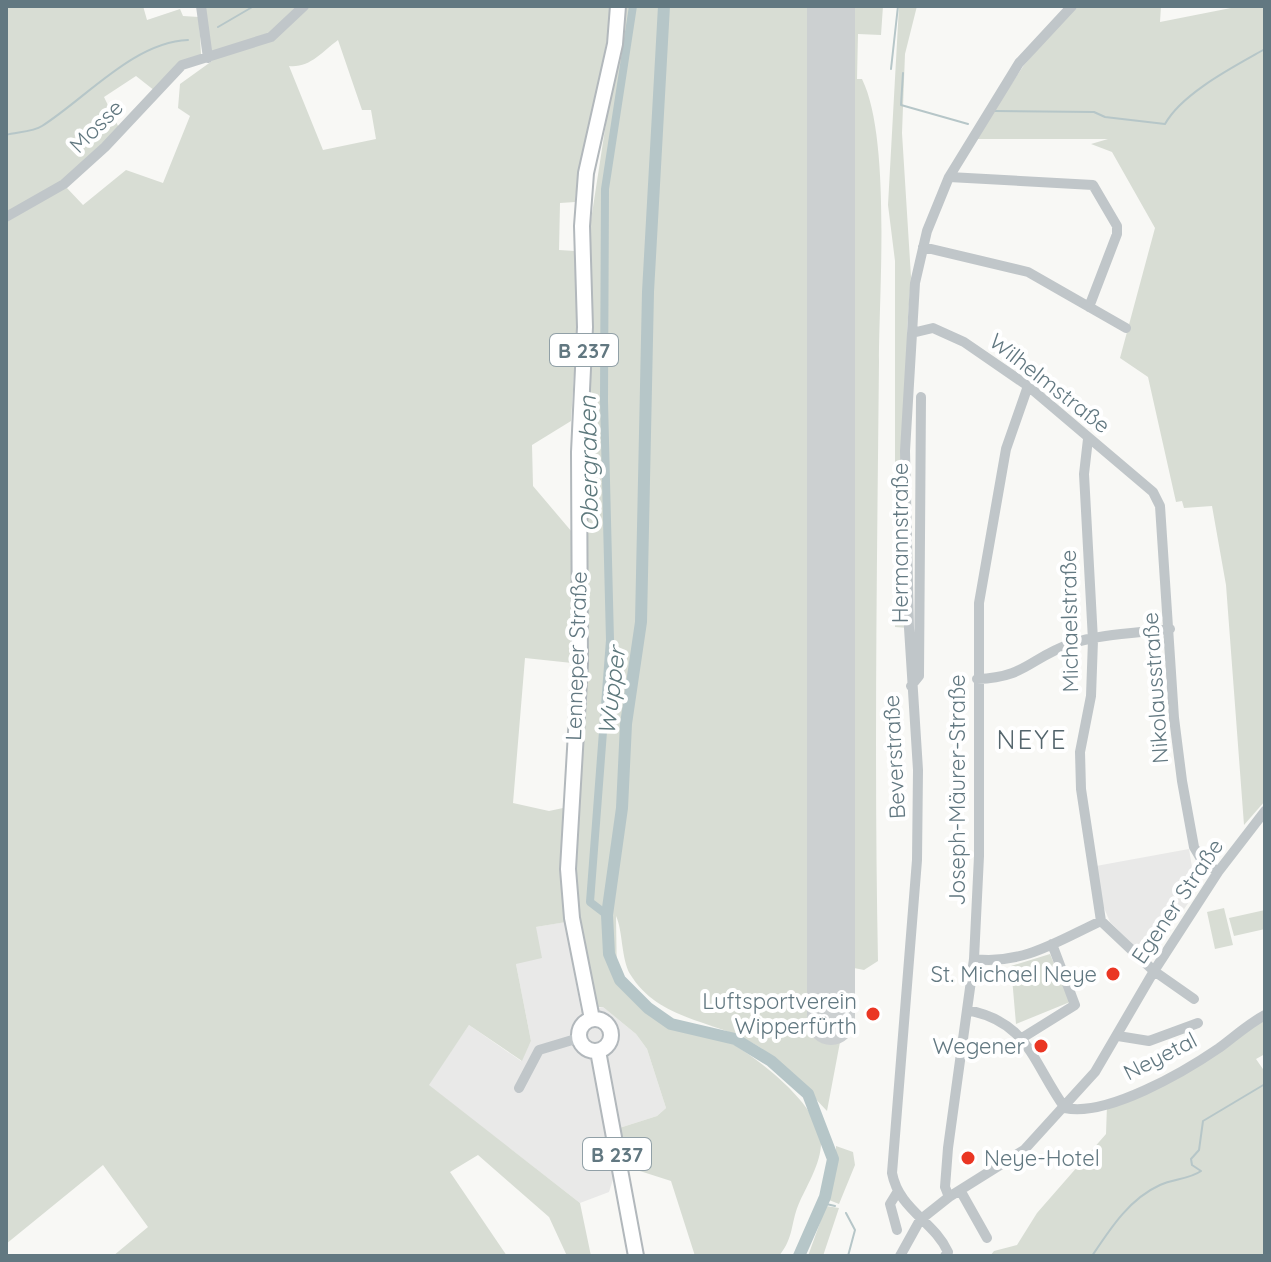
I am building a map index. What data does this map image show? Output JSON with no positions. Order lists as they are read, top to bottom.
{
  "streets": {
    "main road": ["B 237", "Lenneper Straße"],
    "street": [
      "Mosse",
      "Wilhelmstraße",
      "Hermannstraße",
      "Michaelstraße",
      "Nikolausstraße",
      "Beverstraße",
      "Joseph-Mäurer-Straße",
      "Egener Straße",
      "Neyetal"
    ]
  },
  "crossings": [
    ["B 237", "Lenneper Straße"],
    ["Wilhelmstraße", "Michaelstraße"],
    ["Wilhelmstraße", "Nikolausstraße"],
    ["Wilhelmstraße", "Beverstraße"],
    ["Wilhelmstraße", "Joseph-Mäurer-Straße"],
    ["Hermannstraße", "Beverstraße"],
    ["Nikolausstraße", "Egener Straße"],
    ["Joseph-Mäurer-Straße", "Egener Straße"],
    ["Egener Straße", "Neyetal"]
  ],
  "districts": ["NEYE"],
  "water": ["Obergraben", "Wupper"],
  "places": [
    "St. Michael Neye",
    "Luftsportverein Wipperfürth",
    "Wegener",
    "Neye-Hotel"
  ]
}
